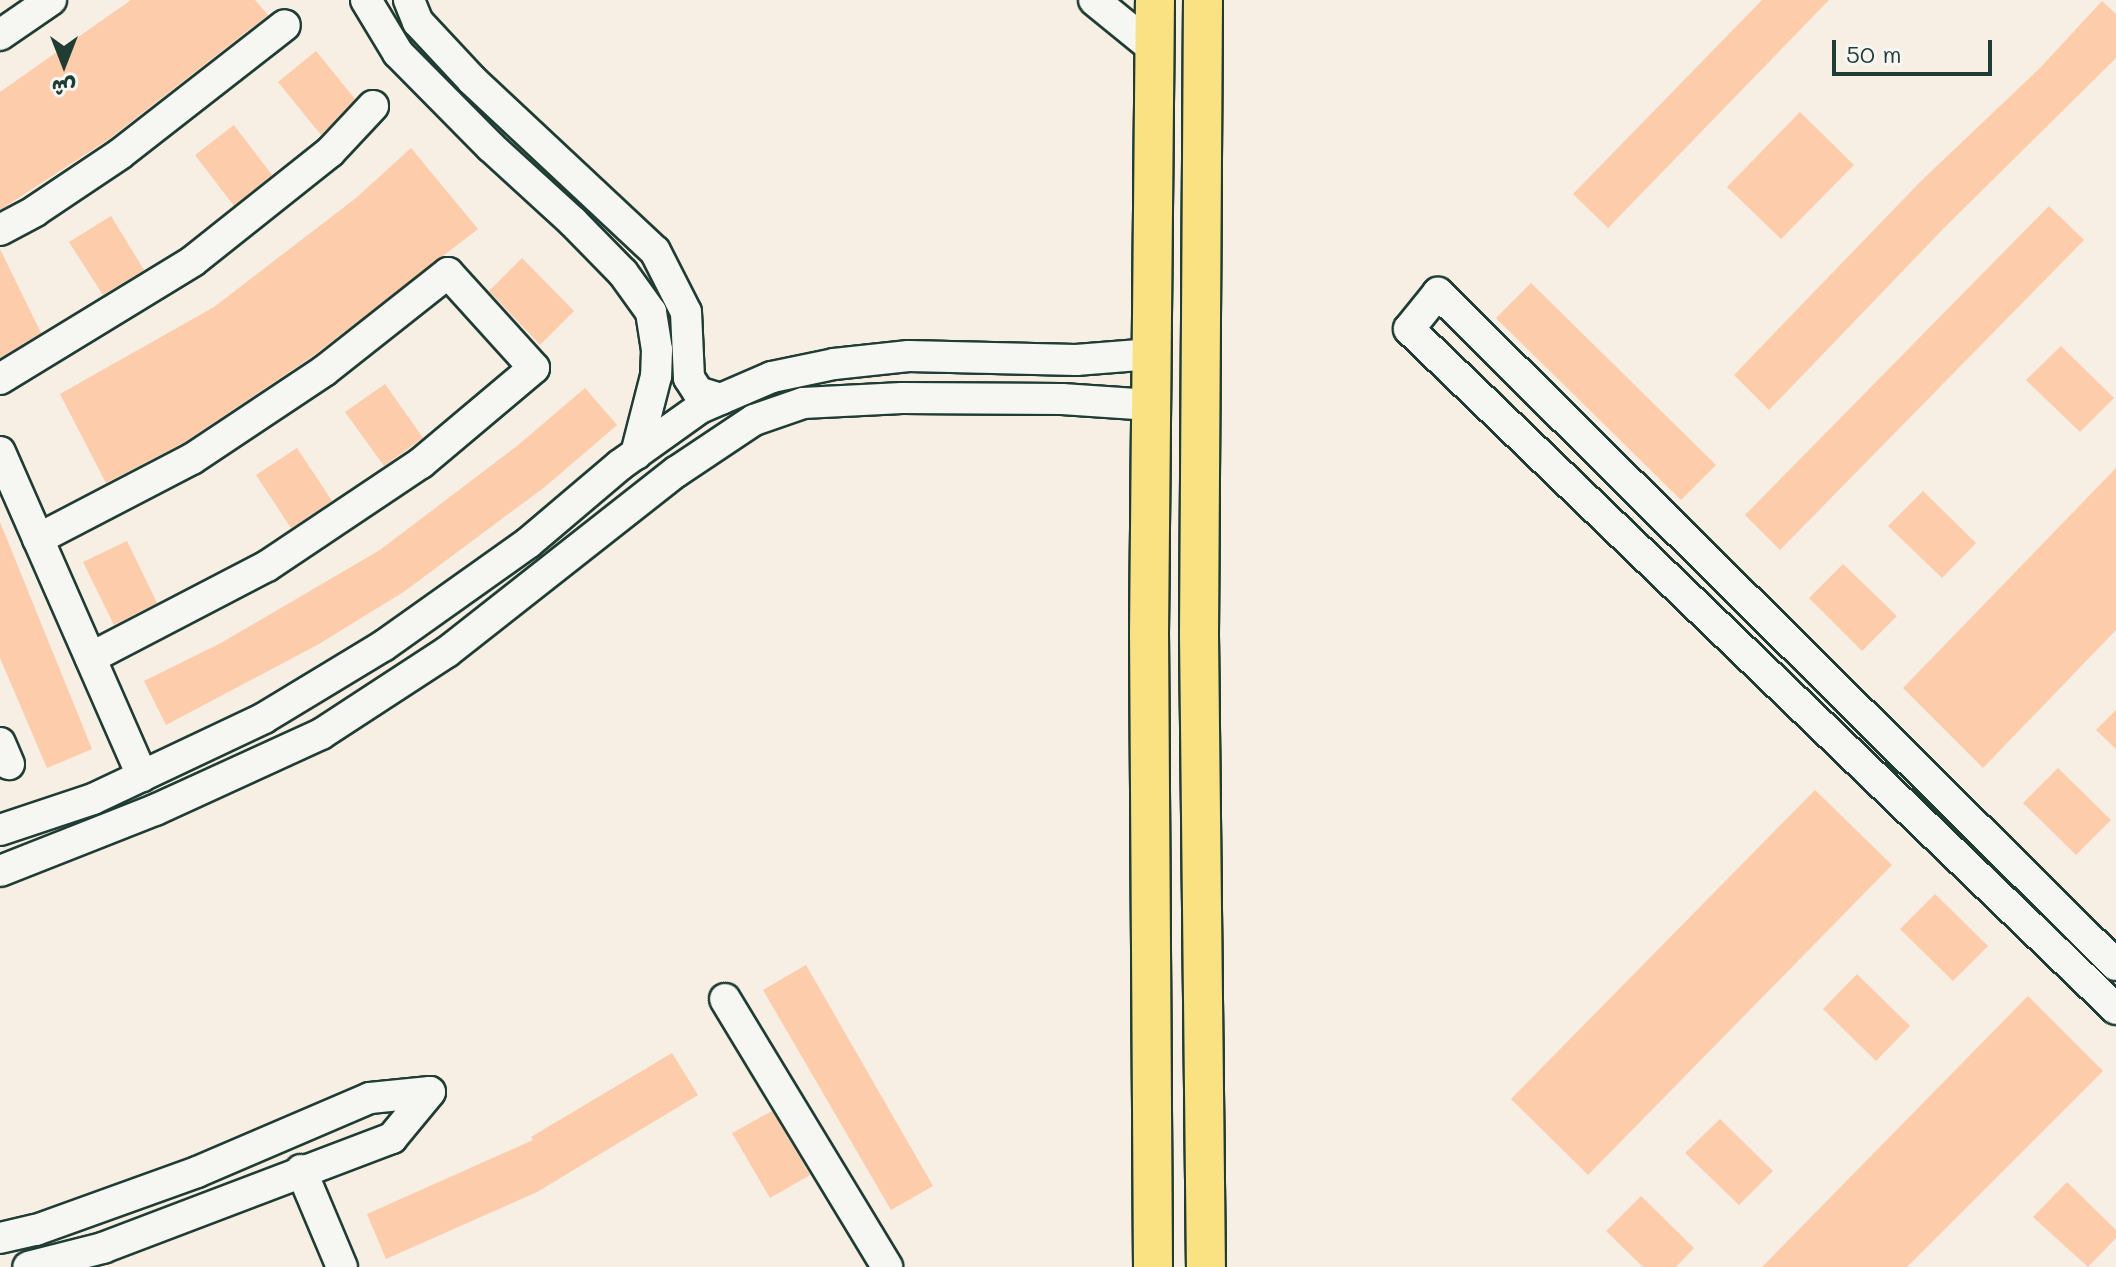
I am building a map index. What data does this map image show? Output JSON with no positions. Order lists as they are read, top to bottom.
{
  "scale_bar": "50 m",
  "north": "bottom"
}
